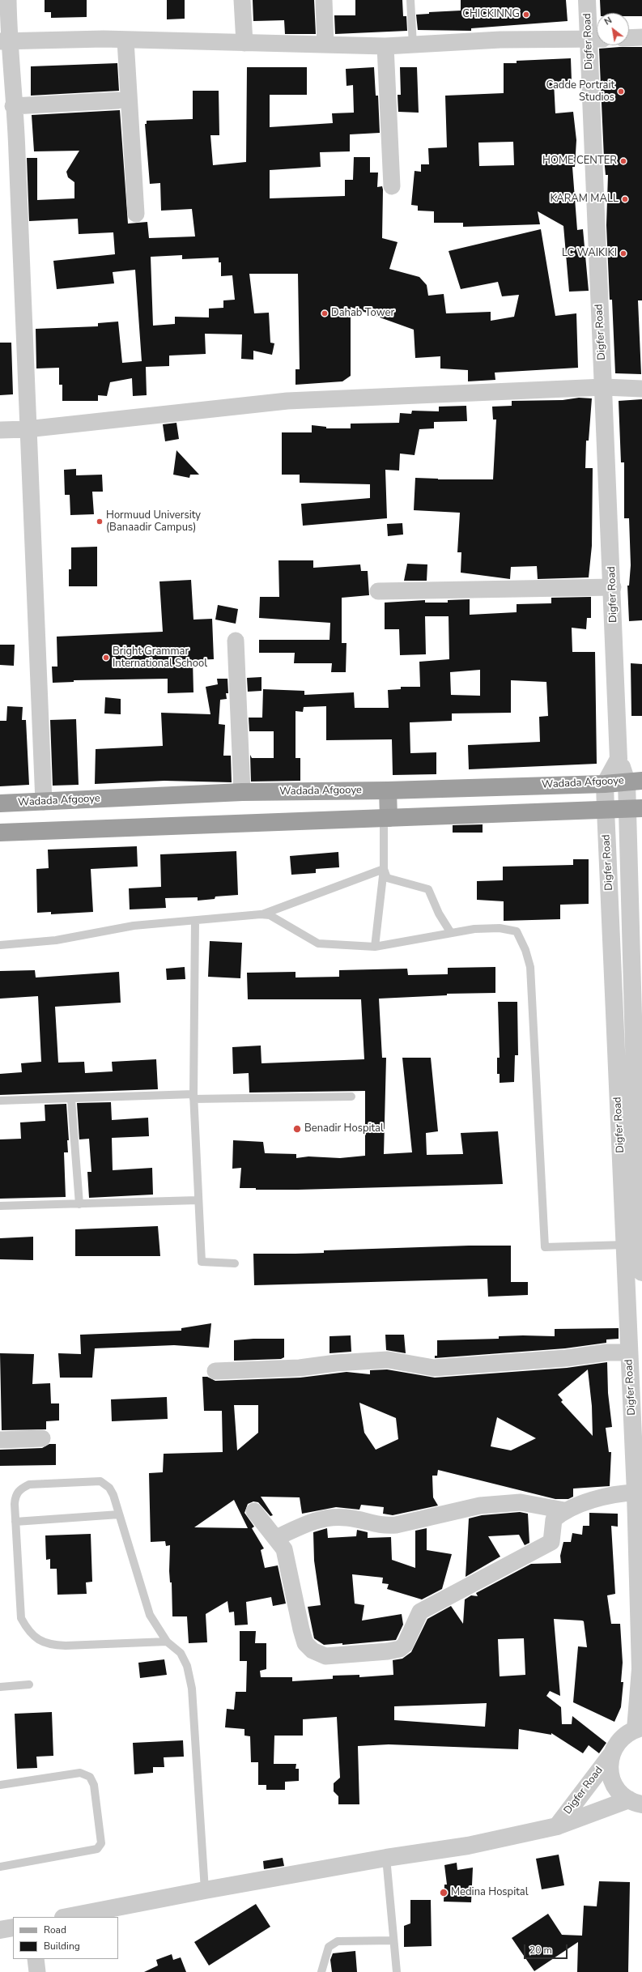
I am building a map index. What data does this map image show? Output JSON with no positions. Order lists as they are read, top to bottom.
{
  "streets": {
    "highway": ["Wadada Afgooye"],
    "street": ["Digfer Road"]
  },
  "crossings": [
    ["Digfer Road", "Wadada Afgooye"]
  ],
  "places": [
    "CHICKINNG",
    "Cadde Portrait Studios",
    "HOME CENTER",
    "KARAM MALL",
    "LC WAIKIKI",
    "Dahab Tower",
    "Hormuud University (Banaadir Campus)",
    "Bright Grammar International School",
    "Benadir Hospital",
    "Medina Hospital"
  ],
  "legend": ["Road", "Building"],
  "scale_bar": "20 m",
  "north": "top left"
}
